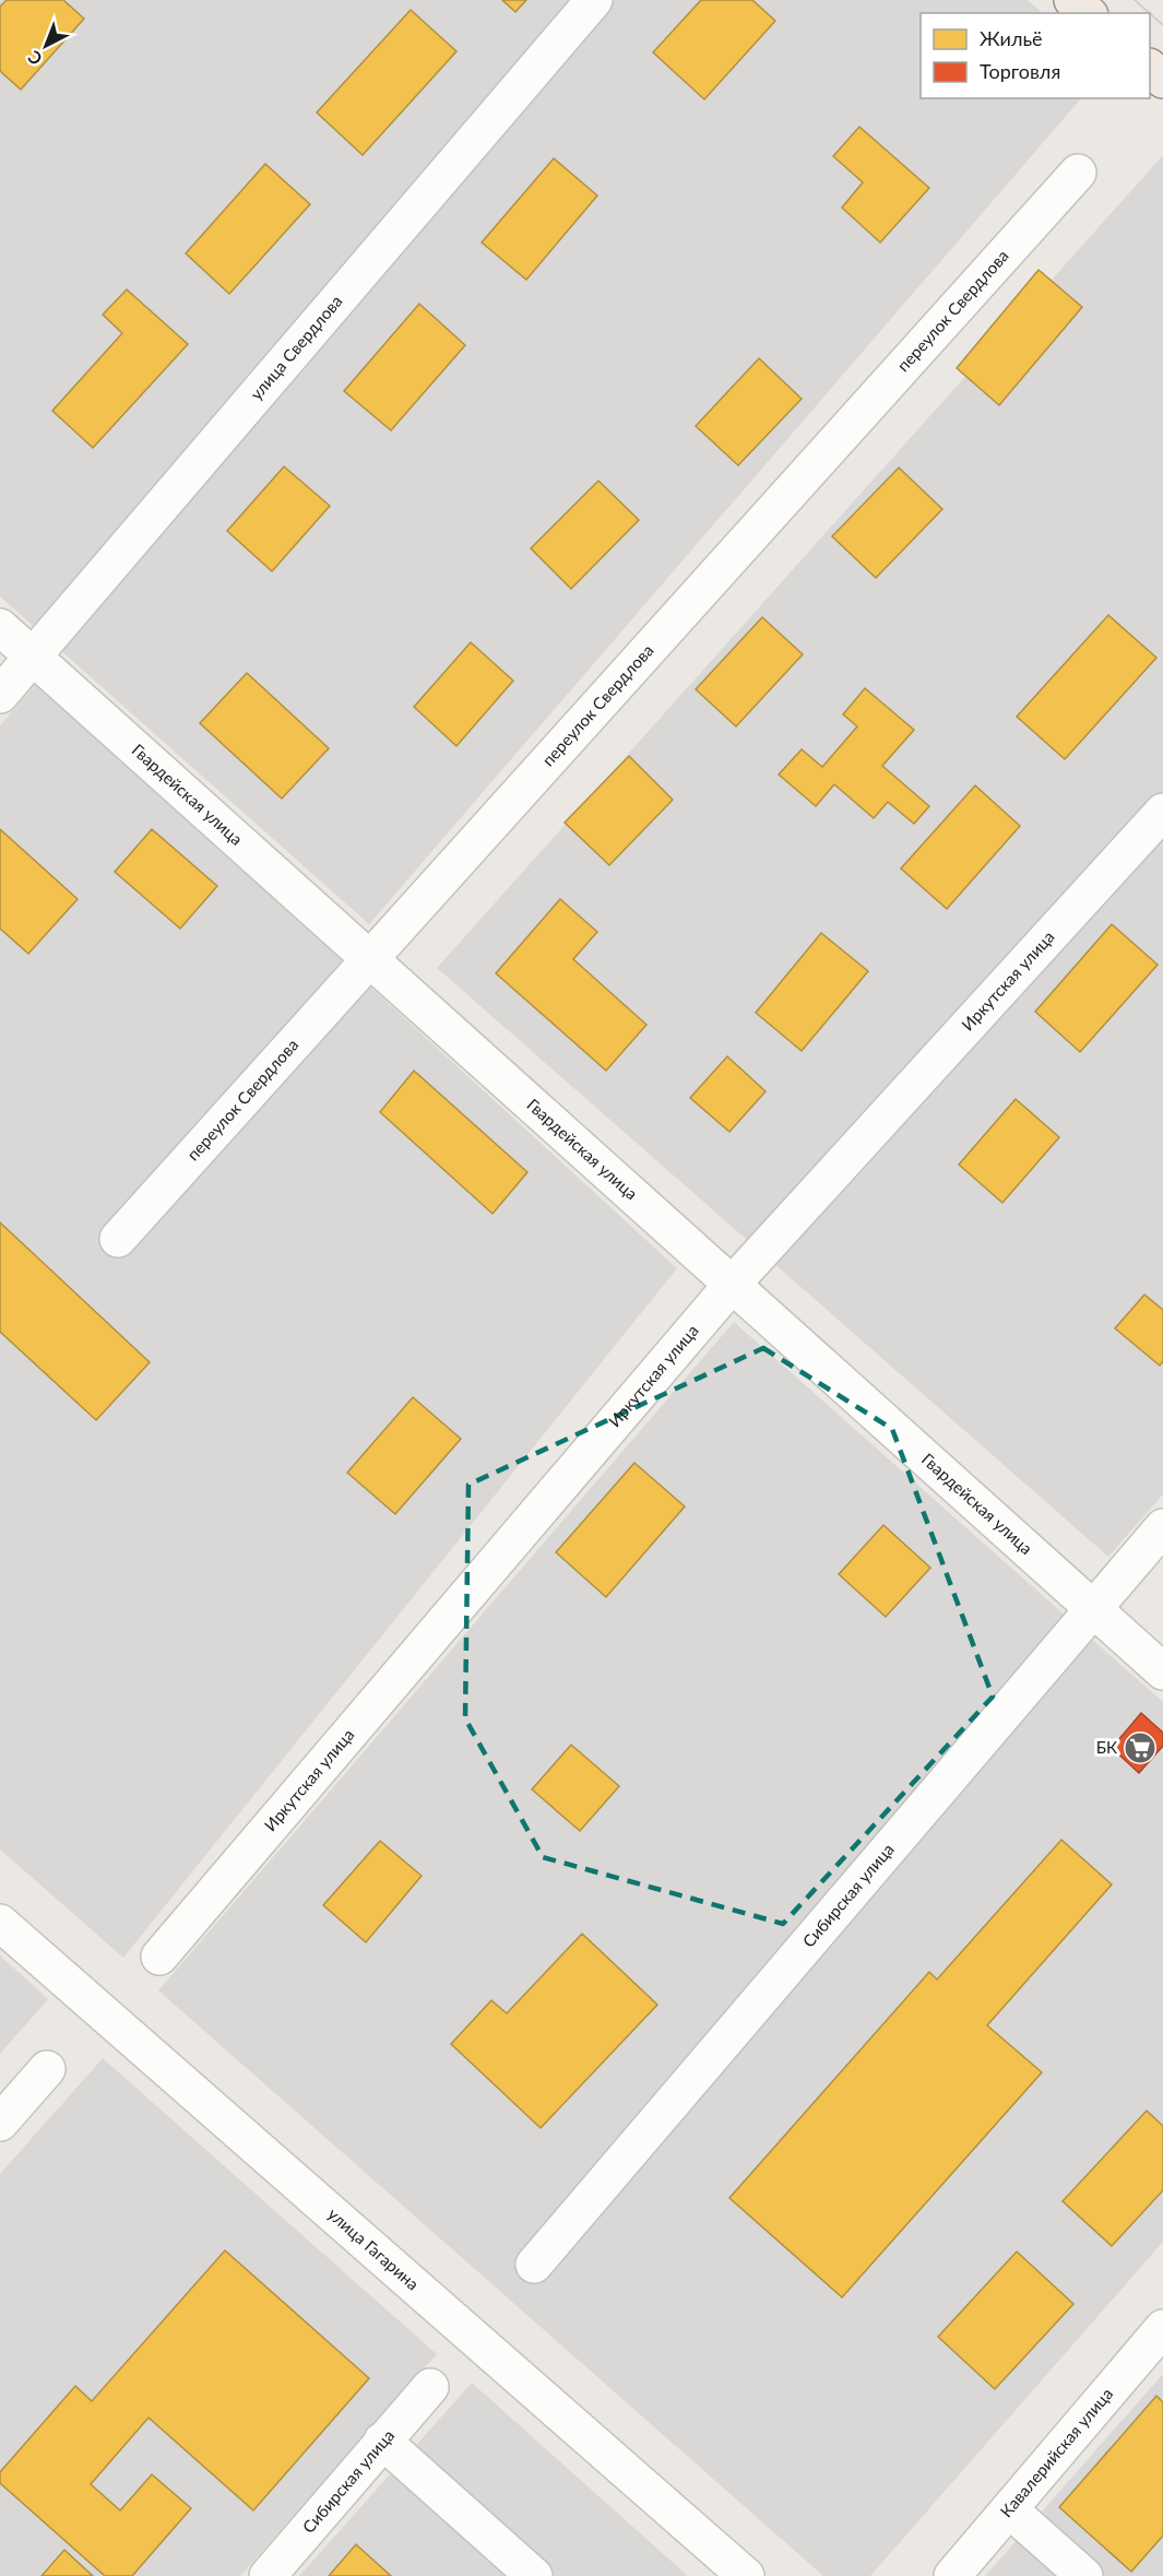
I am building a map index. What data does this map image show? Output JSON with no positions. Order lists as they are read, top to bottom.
{
  "streets": {
    "street": [
      "переулок Свердлова",
      "улица Свердлова",
      "Гвардейская улица",
      "Иркутская улица",
      "Сибирская улица",
      "улица Гагарина",
      "Кавалерийская улица"
    ]
  },
  "crossings": [
    ["переулок Свердлова", "Гвардейская улица"],
    ["улица Свердлова", "Гвардейская улица"],
    ["Гвардейская улица", "Иркутская улица"],
    ["Гвардейская улица", "Сибирская улица"]
  ],
  "places": {
    "supermarket": ["БК"]
  },
  "legend": ["Жильё", "Торговля"],
  "north": "bottom left"
}
